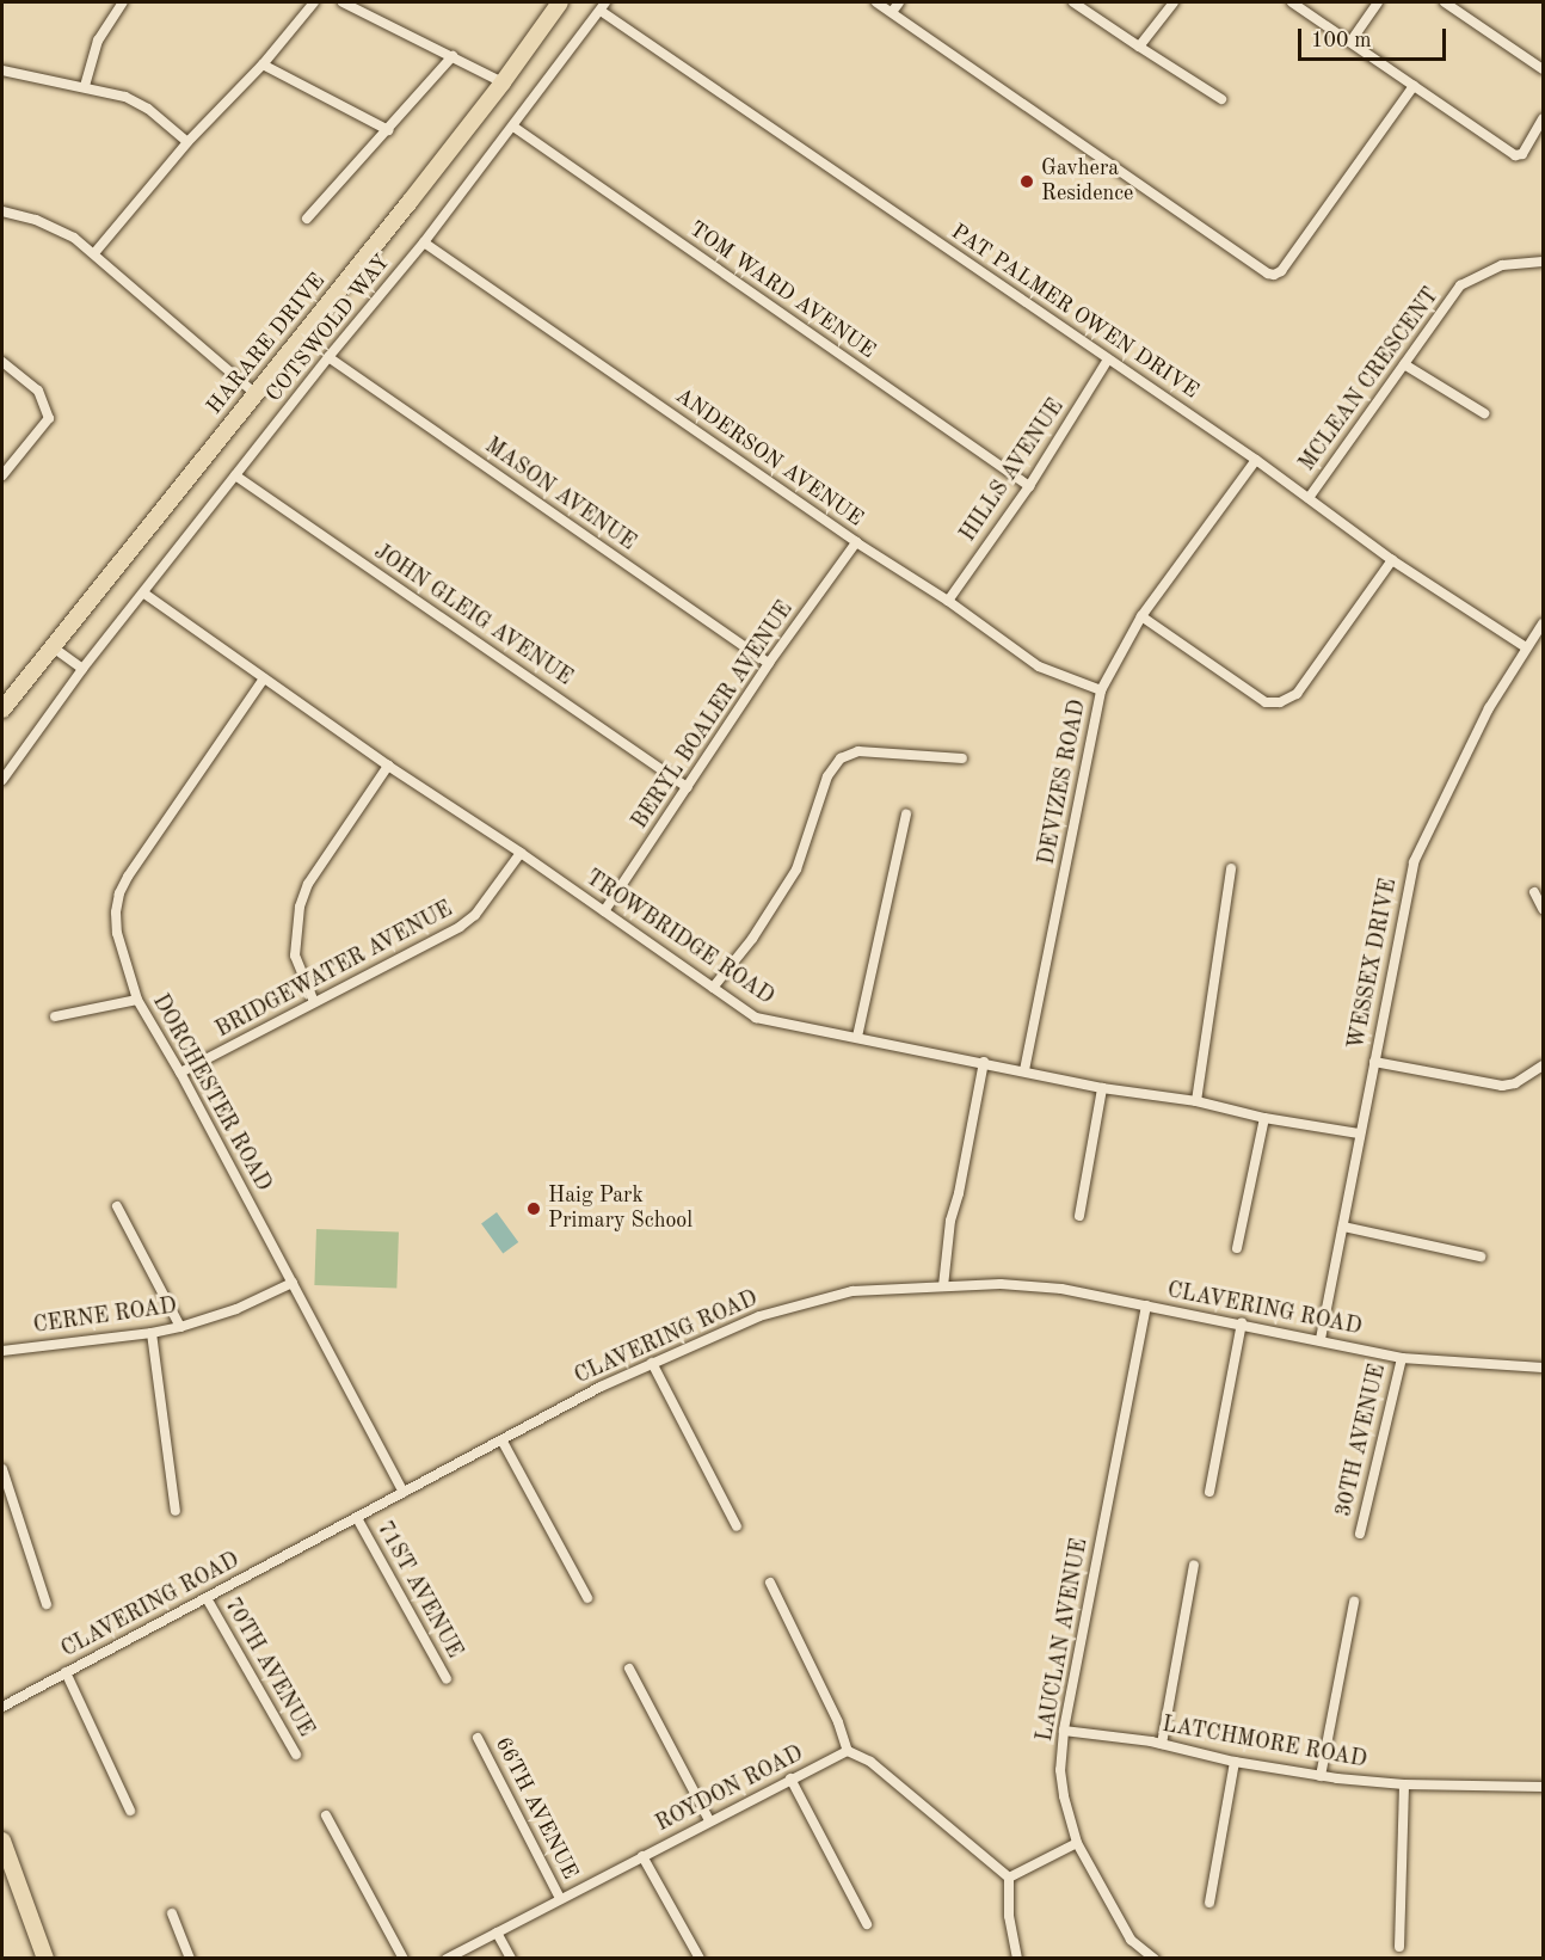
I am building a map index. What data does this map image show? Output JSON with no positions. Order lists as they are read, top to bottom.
{
  "streets": {
    "main road": ["HARARE DRIVE"],
    "street": [
      "TOM WARD AVENUE",
      "PAT PALMER OWEN DRIVE",
      "COTSWOLD WAY",
      "MCLEAN CRESCENT",
      "ANDERSON AVENUE",
      "HILLS AVENUE",
      "MASON AVENUE",
      "JOHN GLEIG AVENUE",
      "BERYL BOALER AVENUE",
      "DEVIZES ROAD",
      "TROWBRIDGE ROAD",
      "WESSEX DRIVE",
      "BRIDGEWATER AVENUE",
      "DORCHESTER ROAD",
      "CLAVERING ROAD",
      "CERNE ROAD",
      "30TH AVENUE",
      "71ST AVENUE",
      "LAUCLAN AVENUE",
      "70TH AVENUE",
      "LATCHMORE ROAD",
      "ROYDON ROAD",
      "66TH AVENUE"
    ]
  },
  "crossings": [
    ["TOM WARD AVENUE", "COTSWOLD WAY"],
    ["TOM WARD AVENUE", "HILLS AVENUE"],
    ["PAT PALMER OWEN DRIVE", "COTSWOLD WAY"],
    ["PAT PALMER OWEN DRIVE", "MCLEAN CRESCENT"],
    ["PAT PALMER OWEN DRIVE", "HILLS AVENUE"],
    ["PAT PALMER OWEN DRIVE", "DEVIZES ROAD"],
    ["PAT PALMER OWEN DRIVE", "WESSEX DRIVE"],
    ["COTSWOLD WAY", "ANDERSON AVENUE"],
    ["COTSWOLD WAY", "MASON AVENUE"],
    ["COTSWOLD WAY", "JOHN GLEIG AVENUE"],
    ["COTSWOLD WAY", "TROWBRIDGE ROAD"],
    ["ANDERSON AVENUE", "HILLS AVENUE"],
    ["ANDERSON AVENUE", "BERYL BOALER AVENUE"],
    ["ANDERSON AVENUE", "DEVIZES ROAD"],
    ["MASON AVENUE", "BERYL BOALER AVENUE"],
    ["JOHN GLEIG AVENUE", "BERYL BOALER AVENUE"],
    ["BERYL BOALER AVENUE", "TROWBRIDGE ROAD"],
    ["DEVIZES ROAD", "TROWBRIDGE ROAD"],
    ["TROWBRIDGE ROAD", "WESSEX DRIVE"],
    ["TROWBRIDGE ROAD", "BRIDGEWATER AVENUE"],
    ["TROWBRIDGE ROAD", "DORCHESTER ROAD"],
    ["WESSEX DRIVE", "CLAVERING ROAD"],
    ["BRIDGEWATER AVENUE", "DORCHESTER ROAD"],
    ["DORCHESTER ROAD", "CLAVERING ROAD"],
    ["DORCHESTER ROAD", "CERNE ROAD"],
    ["CLAVERING ROAD", "30TH AVENUE"],
    ["CLAVERING ROAD", "71ST AVENUE"],
    ["CLAVERING ROAD", "LAUCLAN AVENUE"],
    ["CLAVERING ROAD", "70TH AVENUE"],
    ["LAUCLAN AVENUE", "LATCHMORE ROAD"],
    ["ROYDON ROAD", "66TH AVENUE"]
  ],
  "places": ["Gavhera Residence", "Haig Park Primary School"],
  "scale_bar": "100 m"
}
